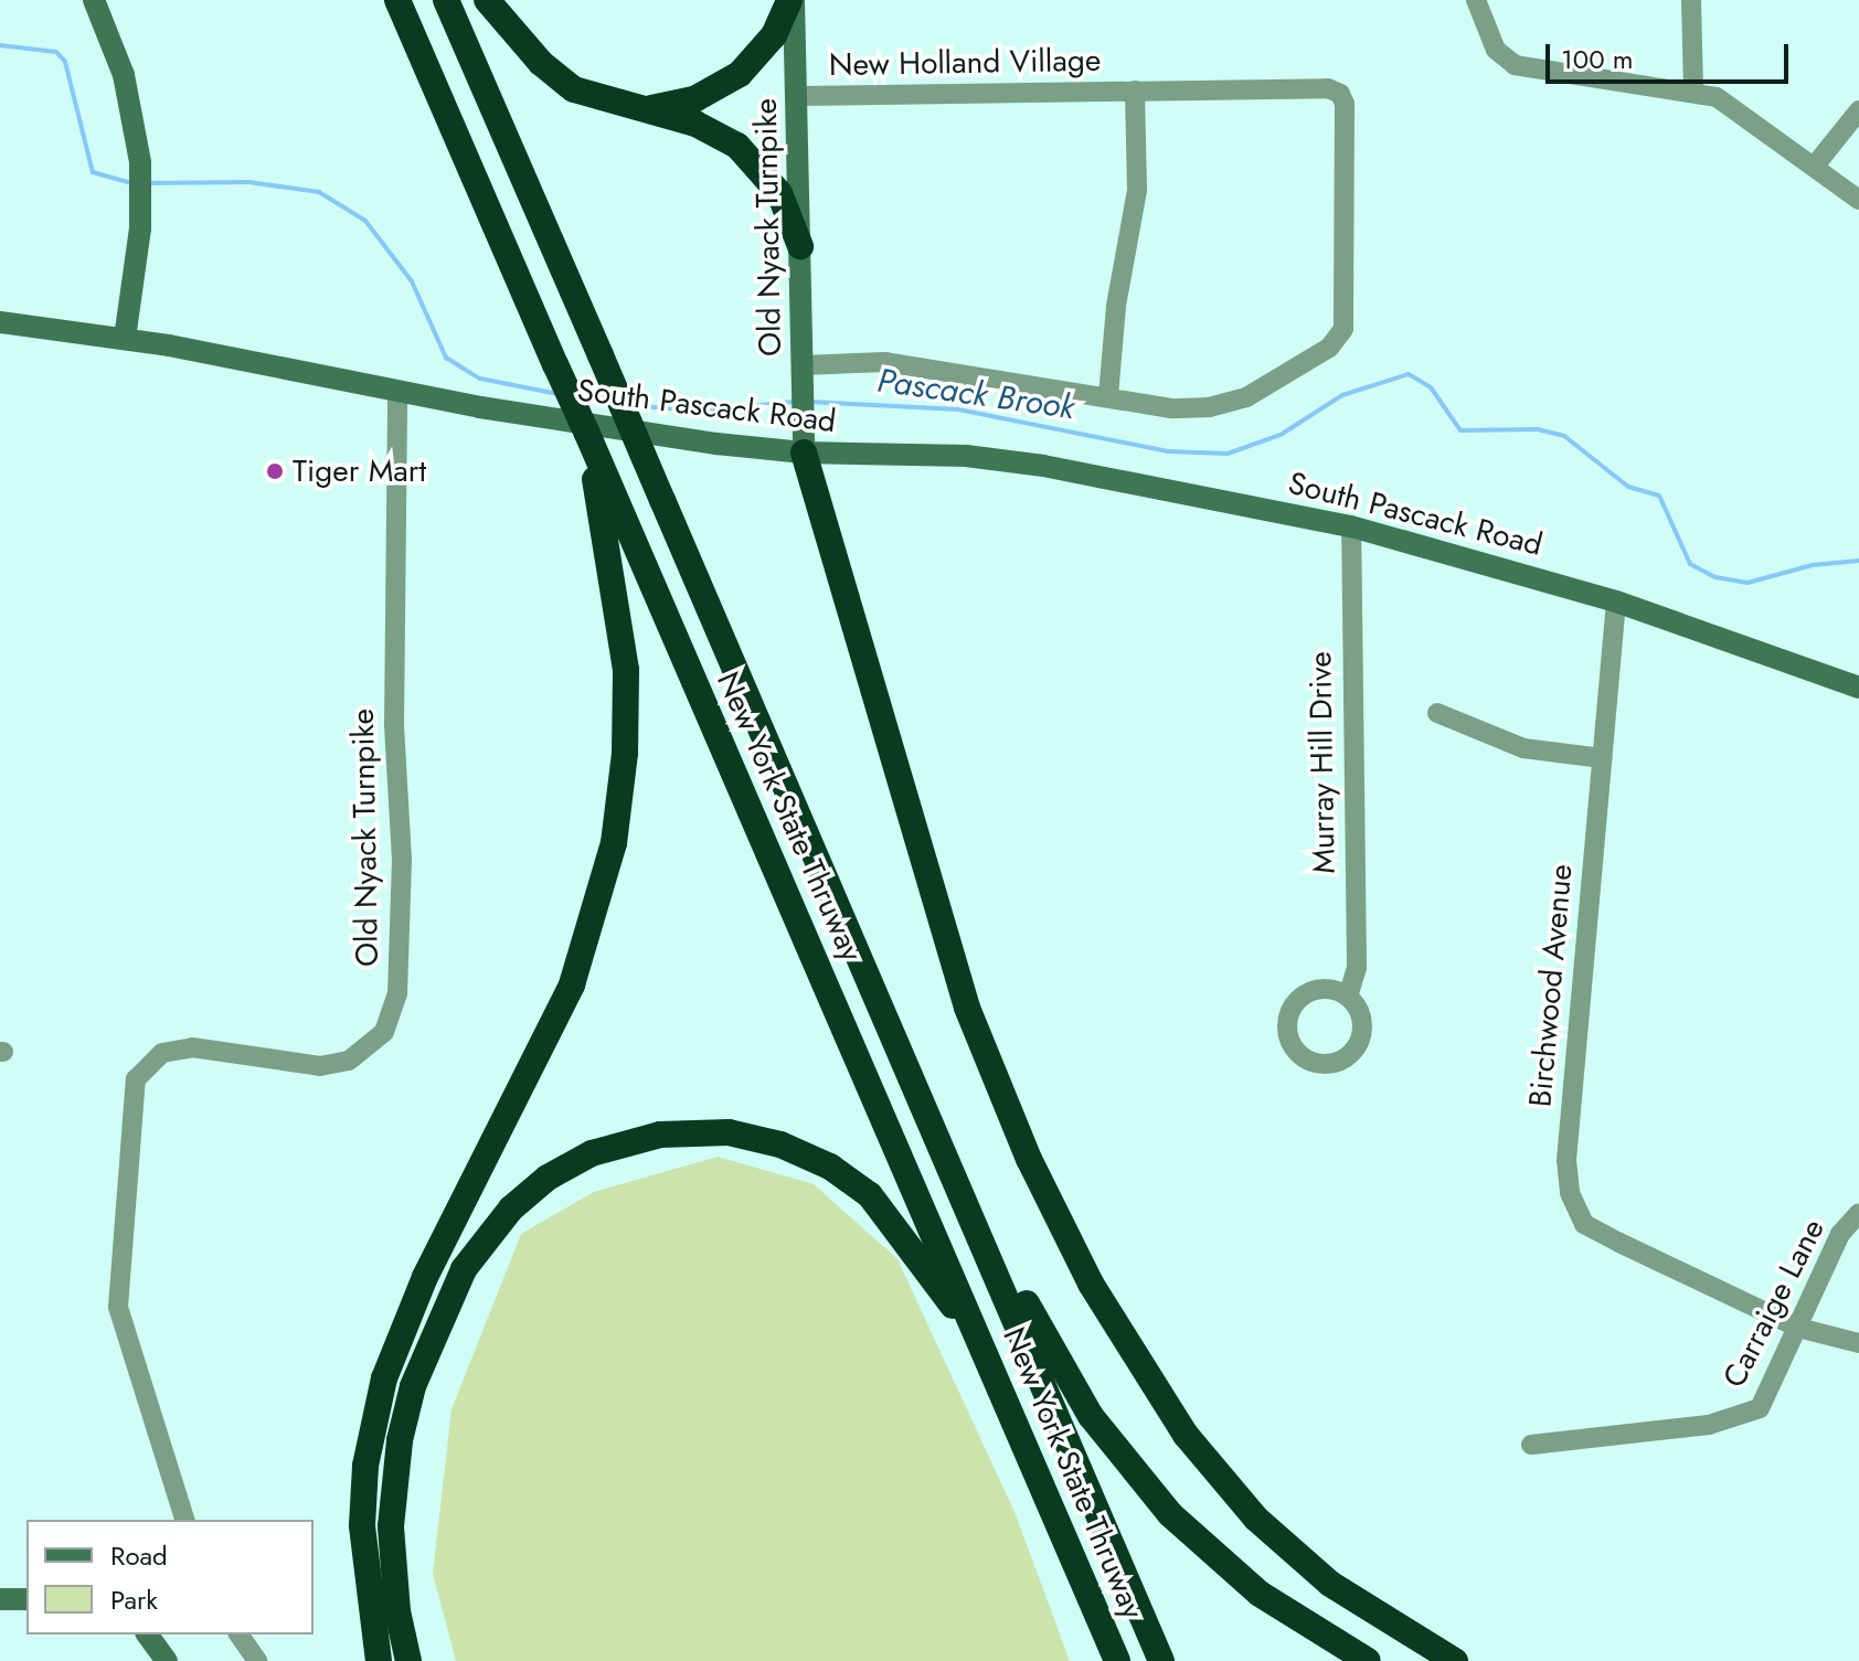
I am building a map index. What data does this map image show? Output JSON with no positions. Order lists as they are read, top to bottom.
{
  "streets": {
    "highway": ["New York State Thruway"],
    "street": [
      "New Holland Village",
      "Old Nyack Turnpike",
      "South Pascack Road",
      "Murray Hill Drive",
      "Birchwood Avenue",
      "Carraige Lane"
    ]
  },
  "crossings": [
    ["New Holland Village", "Old Nyack Turnpike"],
    ["Old Nyack Turnpike", "South Pascack Road"],
    ["South Pascack Road", "Murray Hill Drive"],
    ["South Pascack Road", "Birchwood Avenue"],
    ["Birchwood Avenue", "Carraige Lane"]
  ],
  "water": ["Pascack Brook"],
  "places": ["Tiger Mart"],
  "legend": ["Road", "Park"],
  "scale_bar": "100 m"
}
